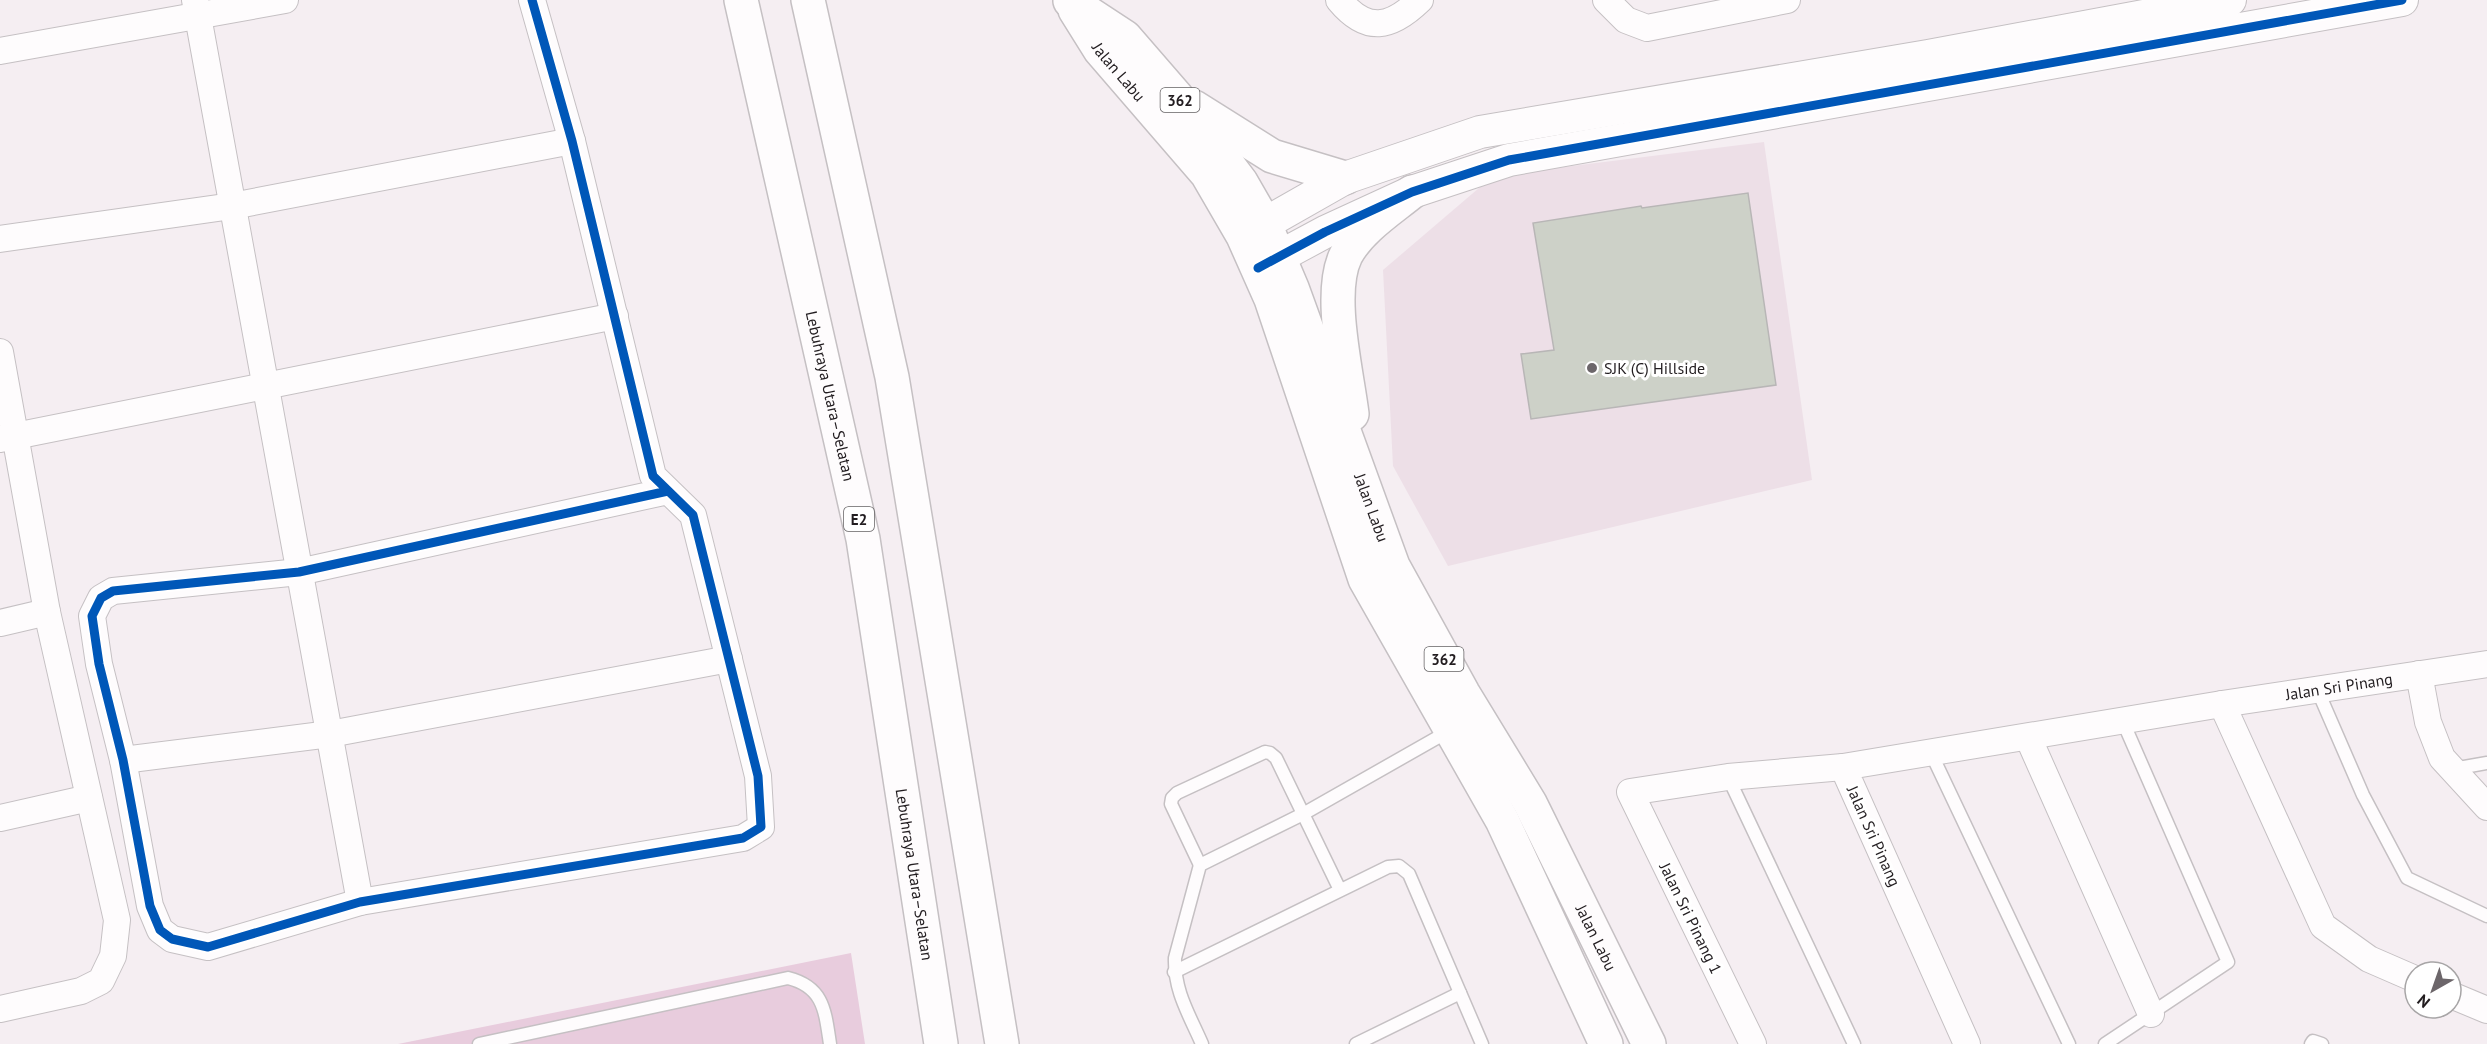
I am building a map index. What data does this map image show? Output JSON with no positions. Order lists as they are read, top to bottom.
{
  "streets": {
    "main road": [
      "Jalan Labu",
      "362",
      "Lebuhraya Utara–Selatan",
      "E2"
    ],
    "street": ["Jalan Sri Pinang", "Jalan Sri Pinang 1"]
  },
  "places": ["SJK (C) Hillside"],
  "north": "bottom left"
}
